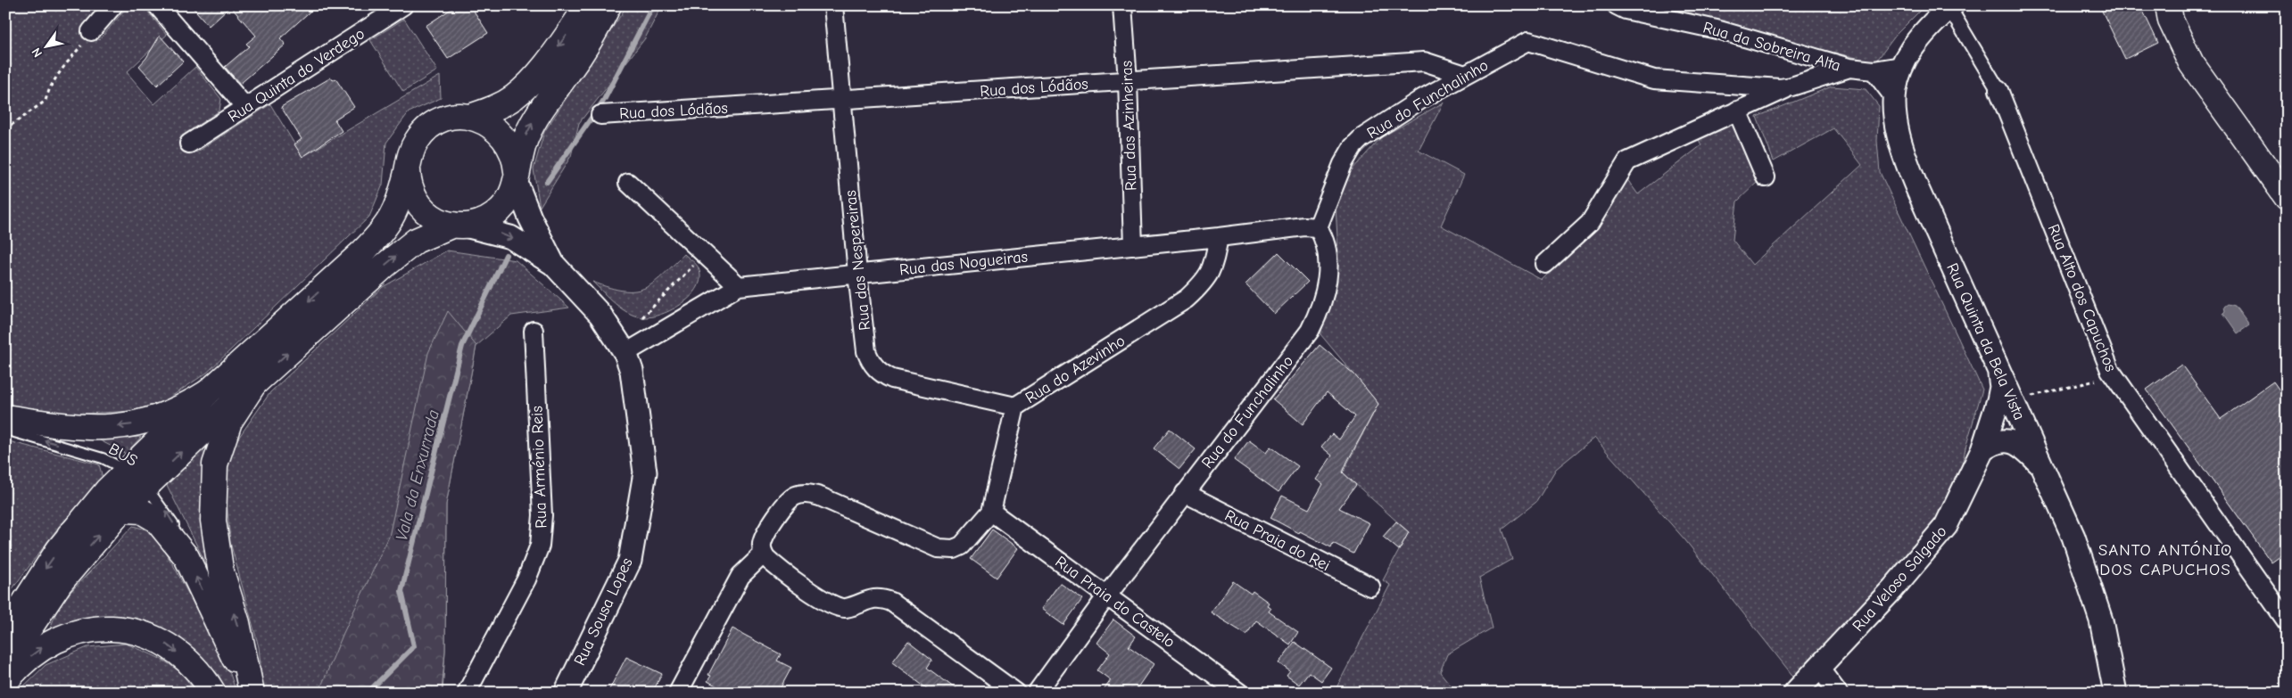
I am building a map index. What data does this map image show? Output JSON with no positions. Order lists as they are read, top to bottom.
{
  "streets": {
    "street": [
      "Rua da Sobreira Alta",
      "Rua Quinta do Verdego",
      "Rua dos Lódãos",
      "Rua do Funchalinho",
      "Rua das Azinheiras",
      "Rua das Nespereiras",
      "Rua das Nogueiras",
      "Rua Alto dos Capuchos",
      "Rua Quinta da Bela Vista",
      "Rua do Azevinho",
      "Rua Arménio Reis",
      "Rua Praia do Rei",
      "Rua Veloso Salgado",
      "Rua Praia do Castelo",
      "Rua Sousa Lopes"
    ],
    "lane": ["BUS"]
  },
  "crossings": [
    ["Rua da Sobreira Alta", "Rua do Funchalinho"],
    ["Rua dos Lódãos", "Rua do Funchalinho"],
    ["Rua dos Lódãos", "Rua das Azinheiras"],
    ["Rua dos Lódãos", "Rua das Nespereiras"],
    ["Rua do Funchalinho", "Rua das Nogueiras"],
    ["Rua do Funchalinho", "Rua Quinta da Bela Vista"],
    ["Rua do Funchalinho", "Rua Praia do Rei"],
    ["Rua do Funchalinho", "Rua Praia do Castelo"],
    ["Rua das Azinheiras", "Rua das Nogueiras"],
    ["Rua das Nespereiras", "Rua das Nogueiras"],
    ["Rua das Nespereiras", "Rua do Azevinho"],
    ["Rua das Nogueiras", "Rua do Azevinho"],
    ["Rua das Nogueiras", "Rua Sousa Lopes"],
    ["Rua Quinta da Bela Vista", "Rua Veloso Salgado"],
    ["Rua do Azevinho", "Rua Praia do Castelo"]
  ],
  "one_way": ["BUS"],
  "districts": ["SANTO ANTÓNIO DOS CAPUCHOS"],
  "water": ["Vala da Enxurrada"],
  "north": "bottom left"
}
